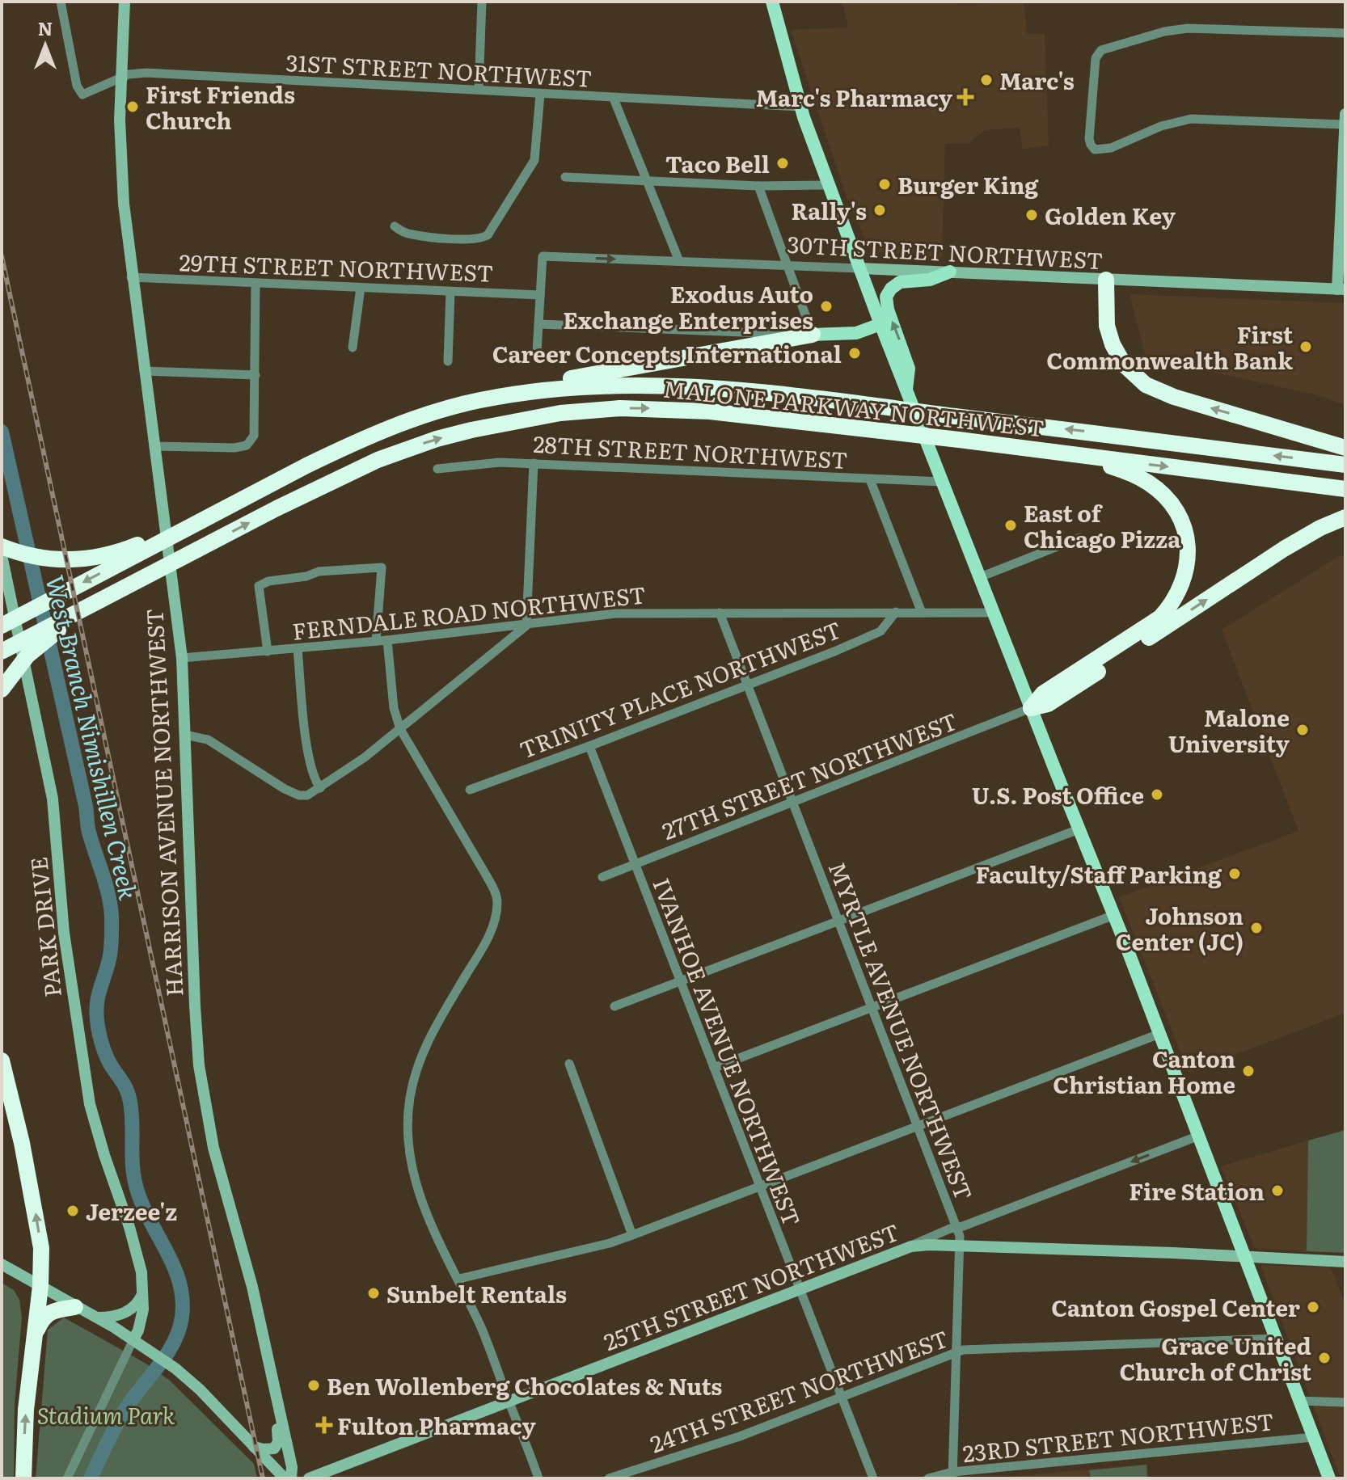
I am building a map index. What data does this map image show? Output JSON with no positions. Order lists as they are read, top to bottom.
{
  "streets": {
    "highway": ["MALONE PARKWAY NORTHWEST"],
    "street": [
      "31ST STREET NORTHWEST",
      "30TH STREET NORTHWEST",
      "29TH STREET NORTHWEST",
      "28TH STREET NORTHWEST",
      "FERNDALE ROAD NORTHWEST",
      "TRINITY PLACE NORTHWEST",
      "27TH STREET NORTHWEST",
      "HARRISON AVENUE NORTHWEST",
      "PARK DRIVE",
      "MYRTLE AVENUE NORTHWEST",
      "IVANHOE AVENUE NORTHWEST",
      "25TH STREET NORTHWEST",
      "24TH STREET NORTHWEST",
      "23RD STREET NORTHWEST"
    ]
  },
  "crossings": [
    ["31ST STREET NORTHWEST", "HARRISON AVENUE NORTHWEST"],
    ["30TH STREET NORTHWEST", "29TH STREET NORTHWEST"],
    ["29TH STREET NORTHWEST", "HARRISON AVENUE NORTHWEST"],
    ["FERNDALE ROAD NORTHWEST", "TRINITY PLACE NORTHWEST"],
    ["FERNDALE ROAD NORTHWEST", "HARRISON AVENUE NORTHWEST"],
    ["FERNDALE ROAD NORTHWEST", "MYRTLE AVENUE NORTHWEST"],
    ["TRINITY PLACE NORTHWEST", "MYRTLE AVENUE NORTHWEST"],
    ["TRINITY PLACE NORTHWEST", "IVANHOE AVENUE NORTHWEST"],
    ["27TH STREET NORTHWEST", "MYRTLE AVENUE NORTHWEST"],
    ["27TH STREET NORTHWEST", "IVANHOE AVENUE NORTHWEST"],
    ["MYRTLE AVENUE NORTHWEST", "25TH STREET NORTHWEST"],
    ["MYRTLE AVENUE NORTHWEST", "24TH STREET NORTHWEST"],
    ["MYRTLE AVENUE NORTHWEST", "23RD STREET NORTHWEST"],
    ["IVANHOE AVENUE NORTHWEST", "25TH STREET NORTHWEST"],
    ["IVANHOE AVENUE NORTHWEST", "24TH STREET NORTHWEST"]
  ],
  "water": ["West Branch Nimishillen Creek"],
  "parks": ["Stadium Park"],
  "places": {
    "other": [
      "Marc's",
      "First Friends Church",
      "Taco Bell",
      "Burger King",
      "Rally's",
      "Golden Key",
      "Exodus Auto Exchange Enterprises",
      "First Commonwealth Bank",
      "Career Concepts International",
      "East of Chicago Pizza",
      "Malone University",
      "U.S. Post Office",
      "Faculty/Staff Parking",
      "Johnson Center (JC)",
      "Canton Christian Home",
      "Fire Station",
      "Jerzee'z",
      "Sunbelt Rentals",
      "Canton Gospel Center",
      "Grace United Church of Christ",
      "Ben Wollenberg Chocolates & Nuts"
    ],
    "health": ["Marc's Pharmacy", "Fulton Pharmacy"]
  },
  "north": "top"
}
